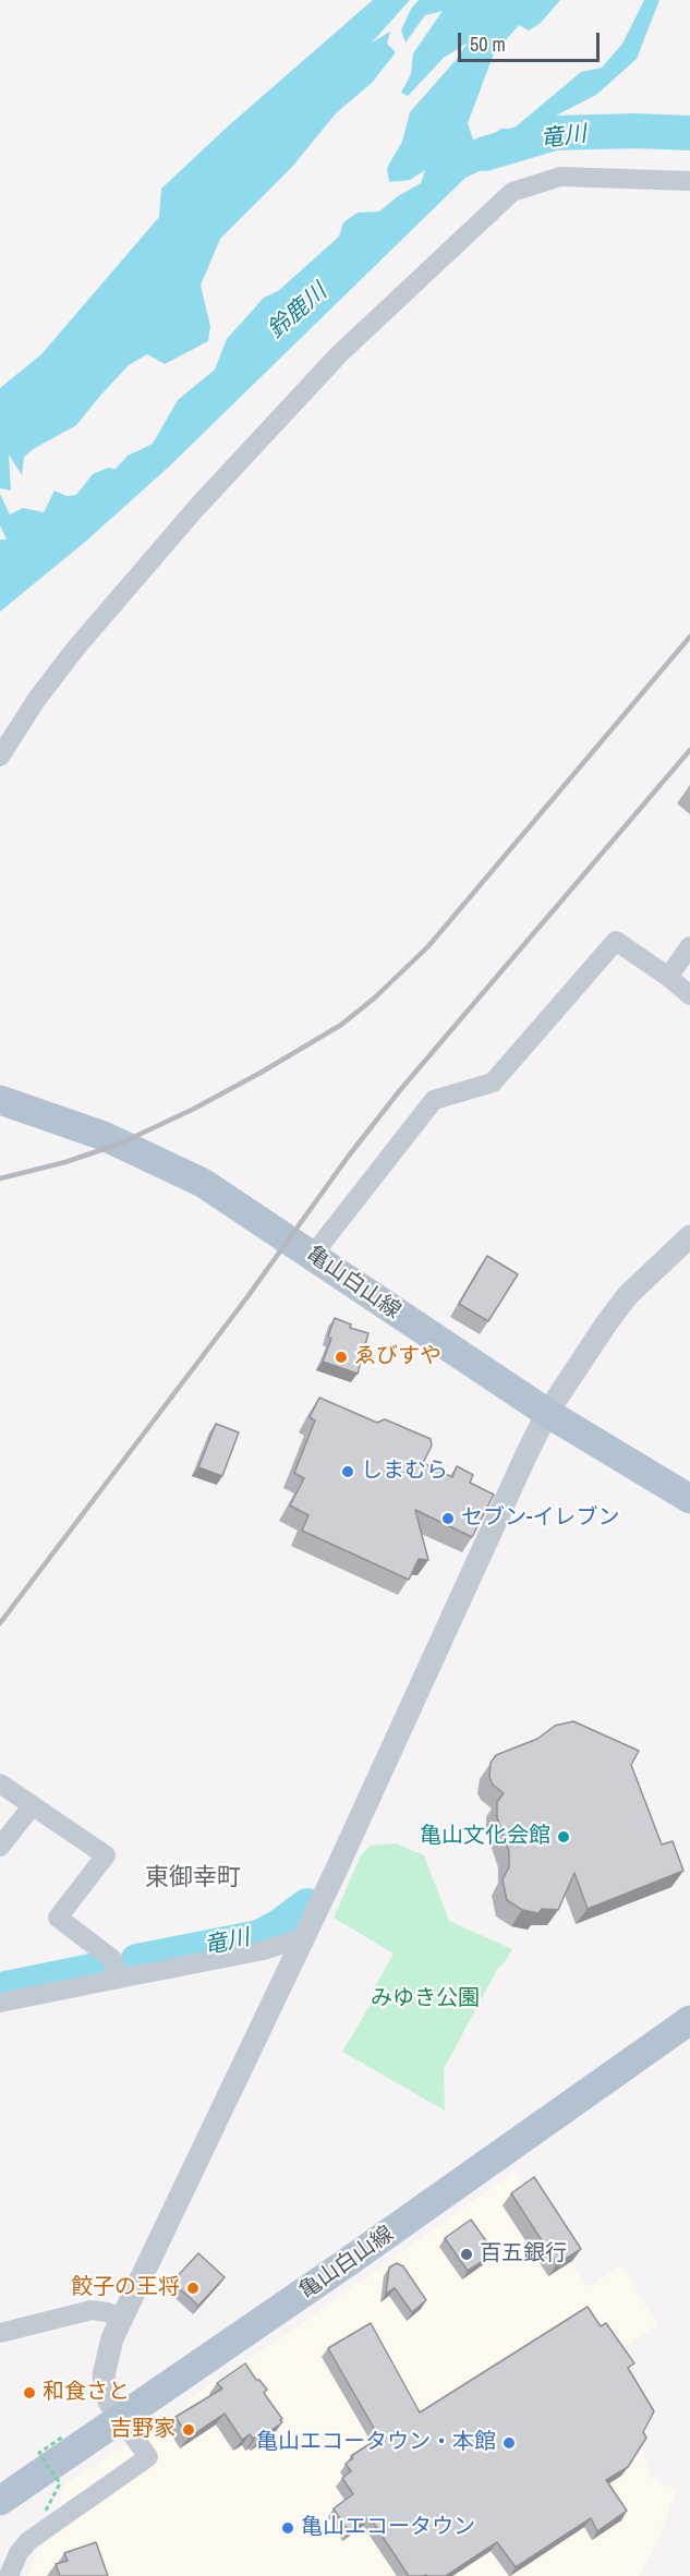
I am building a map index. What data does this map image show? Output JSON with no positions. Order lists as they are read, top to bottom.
{
  "streets": {
    "main road": ["亀山白山線"]
  },
  "districts": ["東御幸町"],
  "water": ["竜川", "鈴鹿川"],
  "parks": ["みゆき公園"],
  "places": [
    "ゑびすや",
    "しまむら",
    "セブン-イレブン",
    "亀山文化会館",
    "百五銀行",
    "餃子の王将",
    "和食さと",
    "吉野家",
    "亀山エコータウン・本館",
    "亀山エコータウン"
  ],
  "scale_bar": "50 m"
}
